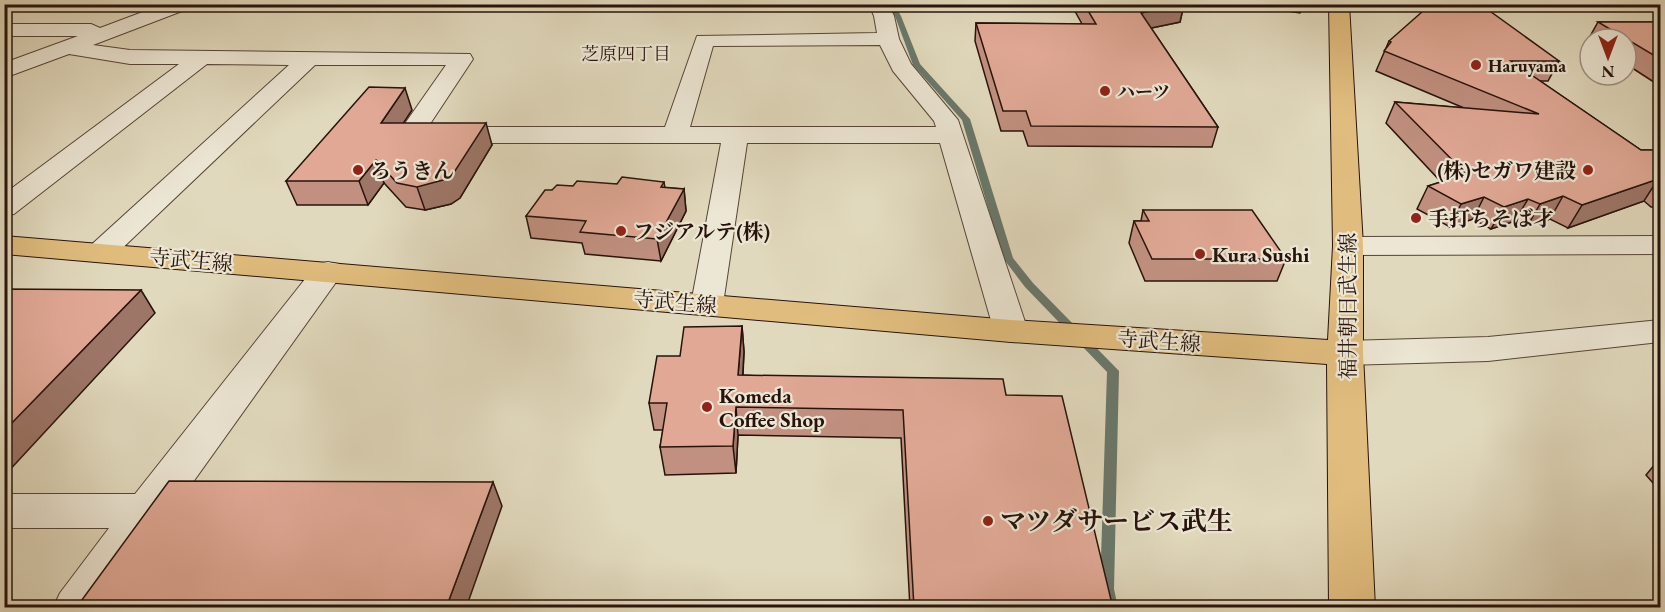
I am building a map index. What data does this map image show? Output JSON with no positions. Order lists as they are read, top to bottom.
{
  "streets": {
    "main road": ["寺武生線", "福井朝日武生線"]
  },
  "crossings": [
    ["寺武生線", "福井朝日武生線"]
  ],
  "districts": ["芝原四丁目"],
  "places": [
    "Haruyama",
    "ハーツ",
    "ろうきん",
    "(株)セガワ建設",
    "手打ちそば才",
    "フジアルテ(株)",
    "Kura Sushi",
    "Komeda Coffee Shop",
    "マツダサービス武生"
  ],
  "north": "bottom"
}
